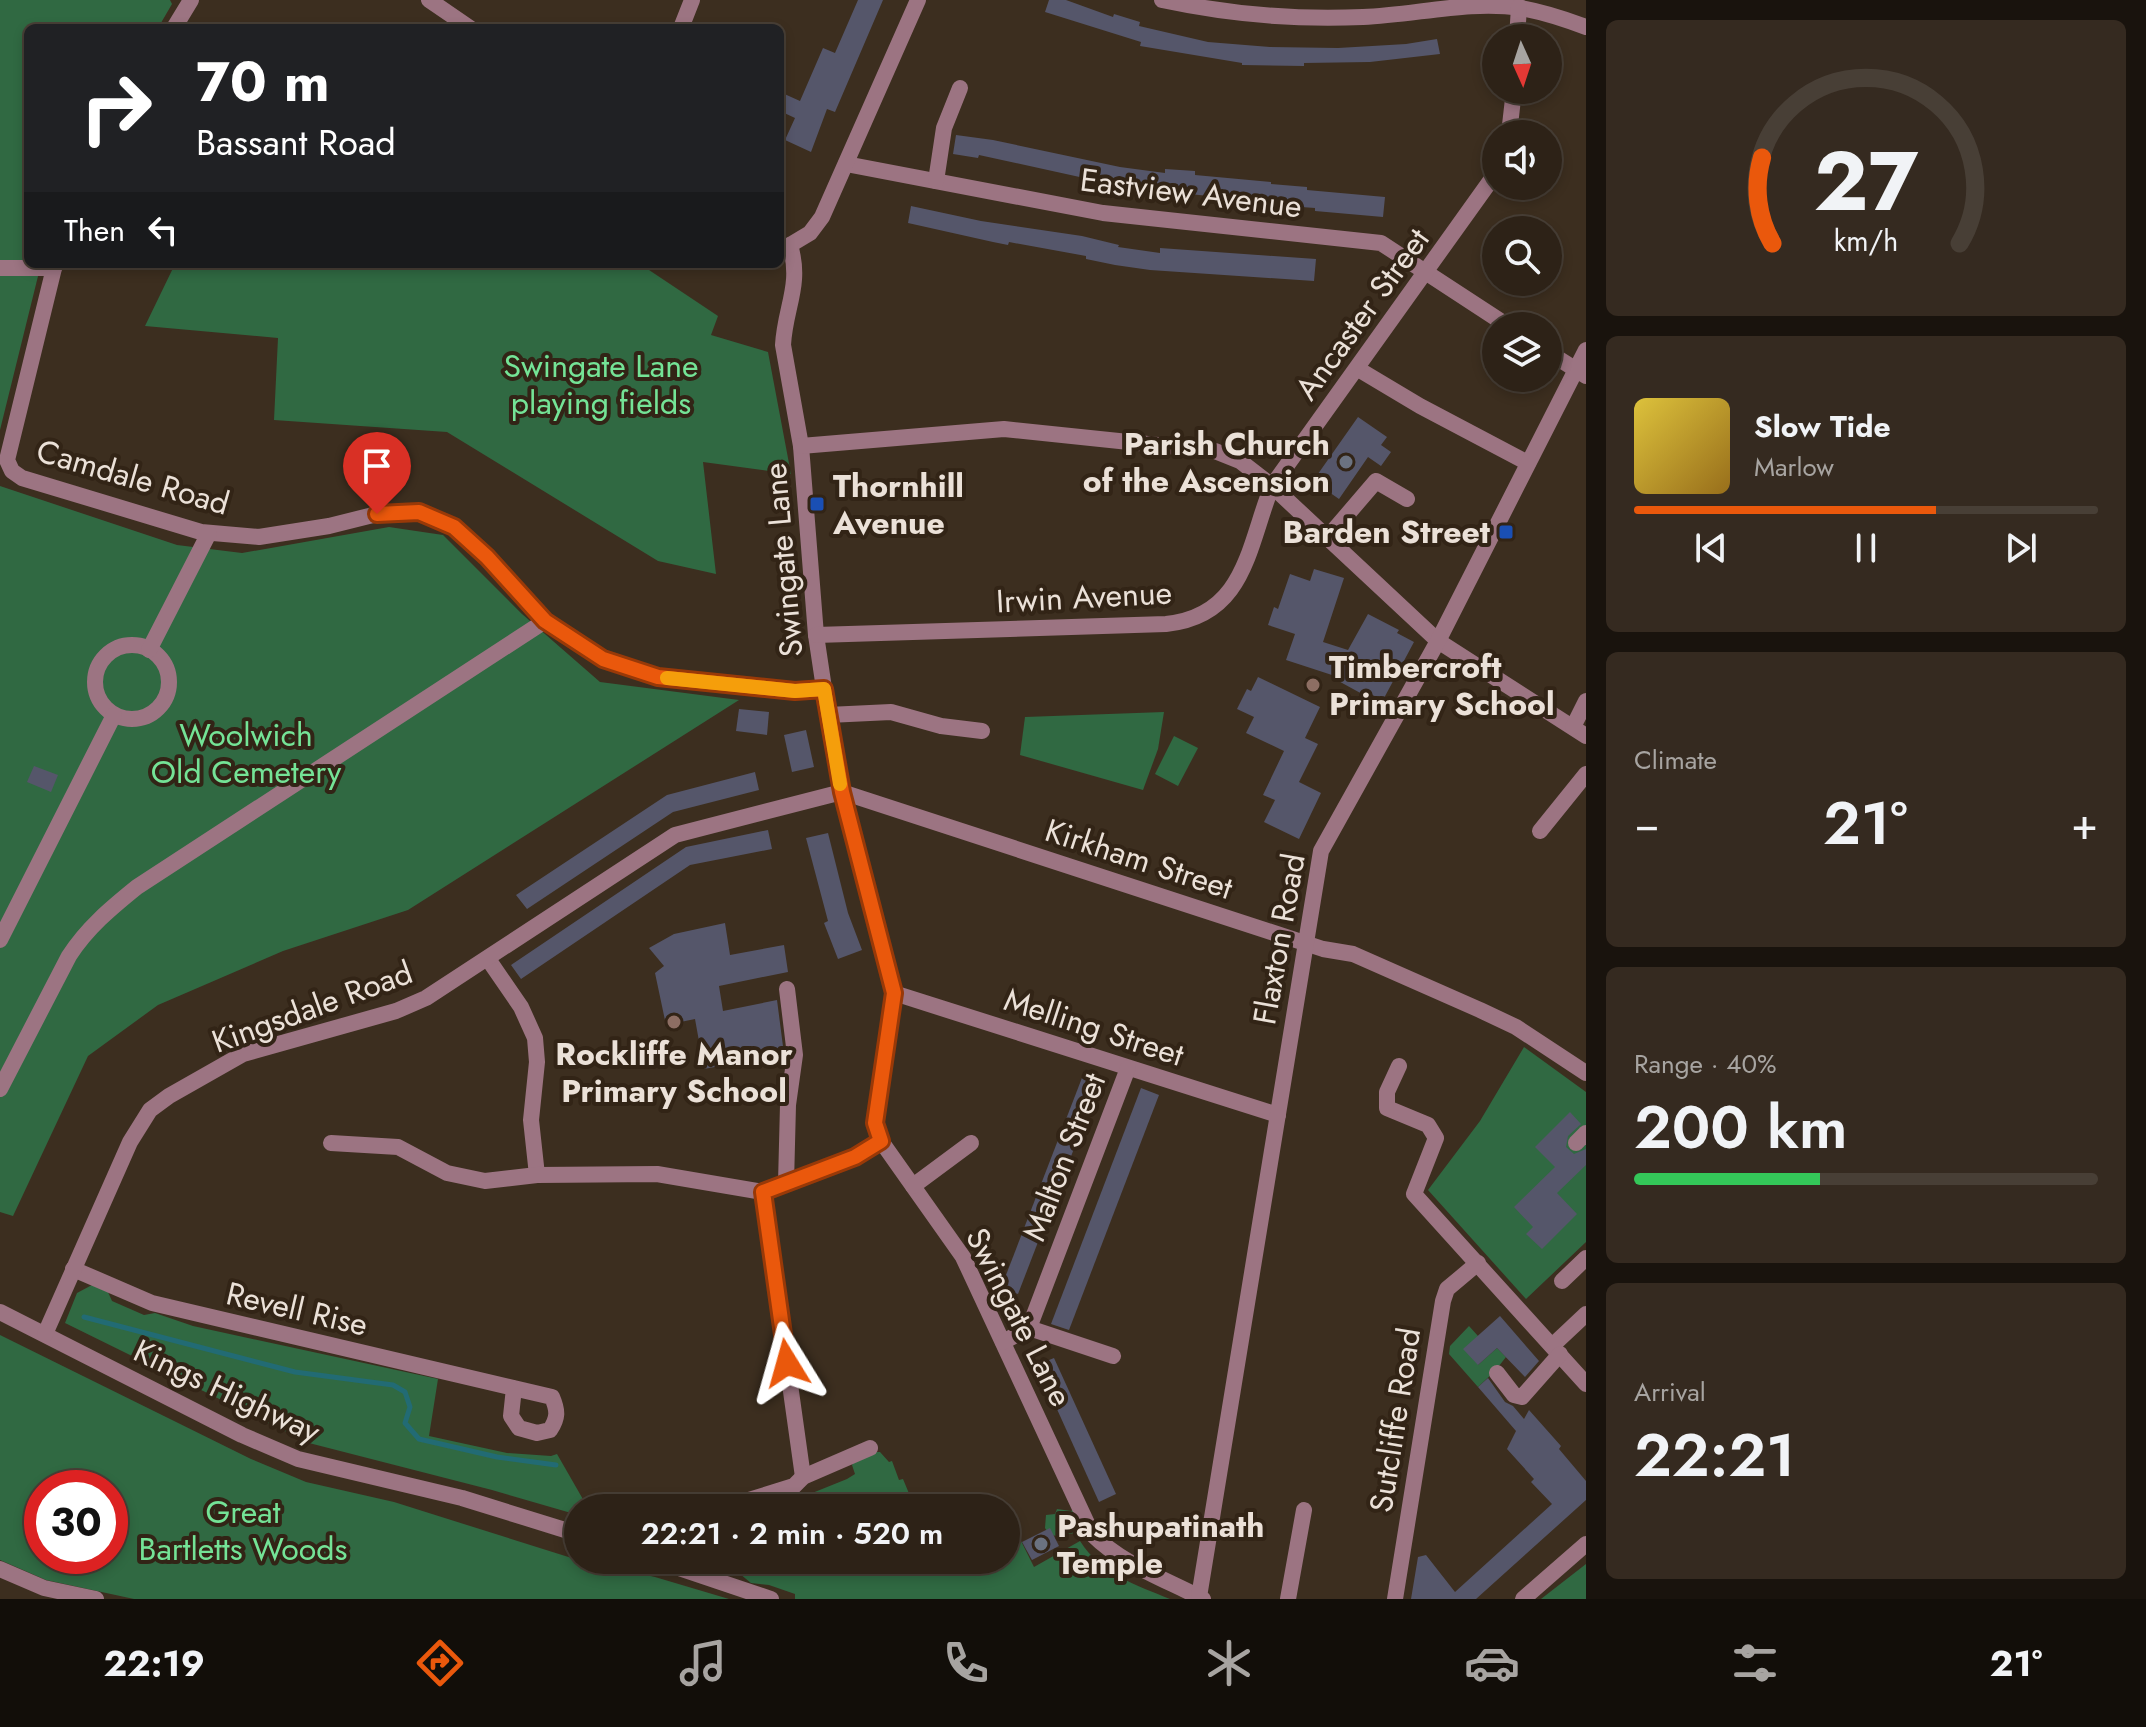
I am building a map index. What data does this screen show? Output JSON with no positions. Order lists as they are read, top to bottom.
{
  "streets": {
    "street": [
      "Eastview Avenue",
      "Ancaster Street",
      "Camdale Road",
      "Swingate Lane",
      "Irwin Avenue",
      "Kirkham Street",
      "Flaxton Road",
      "Kingsdale Road",
      "Melling Street",
      "Malton Street",
      "Revell Rise",
      "Kings Highway",
      "Sutcliffe Road"
    ]
  },
  "crossings": [
    ["Eastview Avenue", "Ancaster Street"],
    ["Eastview Avenue", "Swingate Lane"],
    ["Ancaster Street", "Irwin Avenue"],
    ["Camdale Road", "Swingate Lane"],
    ["Swingate Lane", "Irwin Avenue"],
    ["Swingate Lane", "Kirkham Street"],
    ["Swingate Lane", "Flaxton Road"],
    ["Swingate Lane", "Kingsdale Road"],
    ["Swingate Lane", "Melling Street"],
    ["Kirkham Street", "Flaxton Road"],
    ["Kirkham Street", "Kingsdale Road"],
    ["Flaxton Road", "Melling Street"],
    ["Kingsdale Road", "Revell Rise"],
    ["Kingsdale Road", "Kings Highway"],
    ["Melling Street", "Malton Street"]
  ],
  "parks": ["Swingate Lane playing fields", "Woolwich Old Cemetery", "Great Bartletts Woods"],
  "places": {
    "other": [
      "Parish Church of the Ascension",
      "Timbercroft Primary School",
      "Rockliffe Manor Primary School",
      "Pashupatinath Temple"
    ],
    "transit": ["Thornhill Avenue", "Barden Street"]
  },
  "north": "bottom",
  "page": {
    "turn": ["70 m", "Bassant Road"],
    "then": "Then",
    "song": ["Slow Tide", "Marlow"],
    "tile": [
      "Climate",
      ["Range · 40%", "200 km"],
      ["Arrival", "22:21"]
    ],
    "heat": ["−", "21°", "+"],
    "limit": "30",
    "trip": "22:21 · 2 min · 520 m",
    "tabs": ["22:19", "21°"],
    "gauge": ["27", "km/h"]
  }
}
